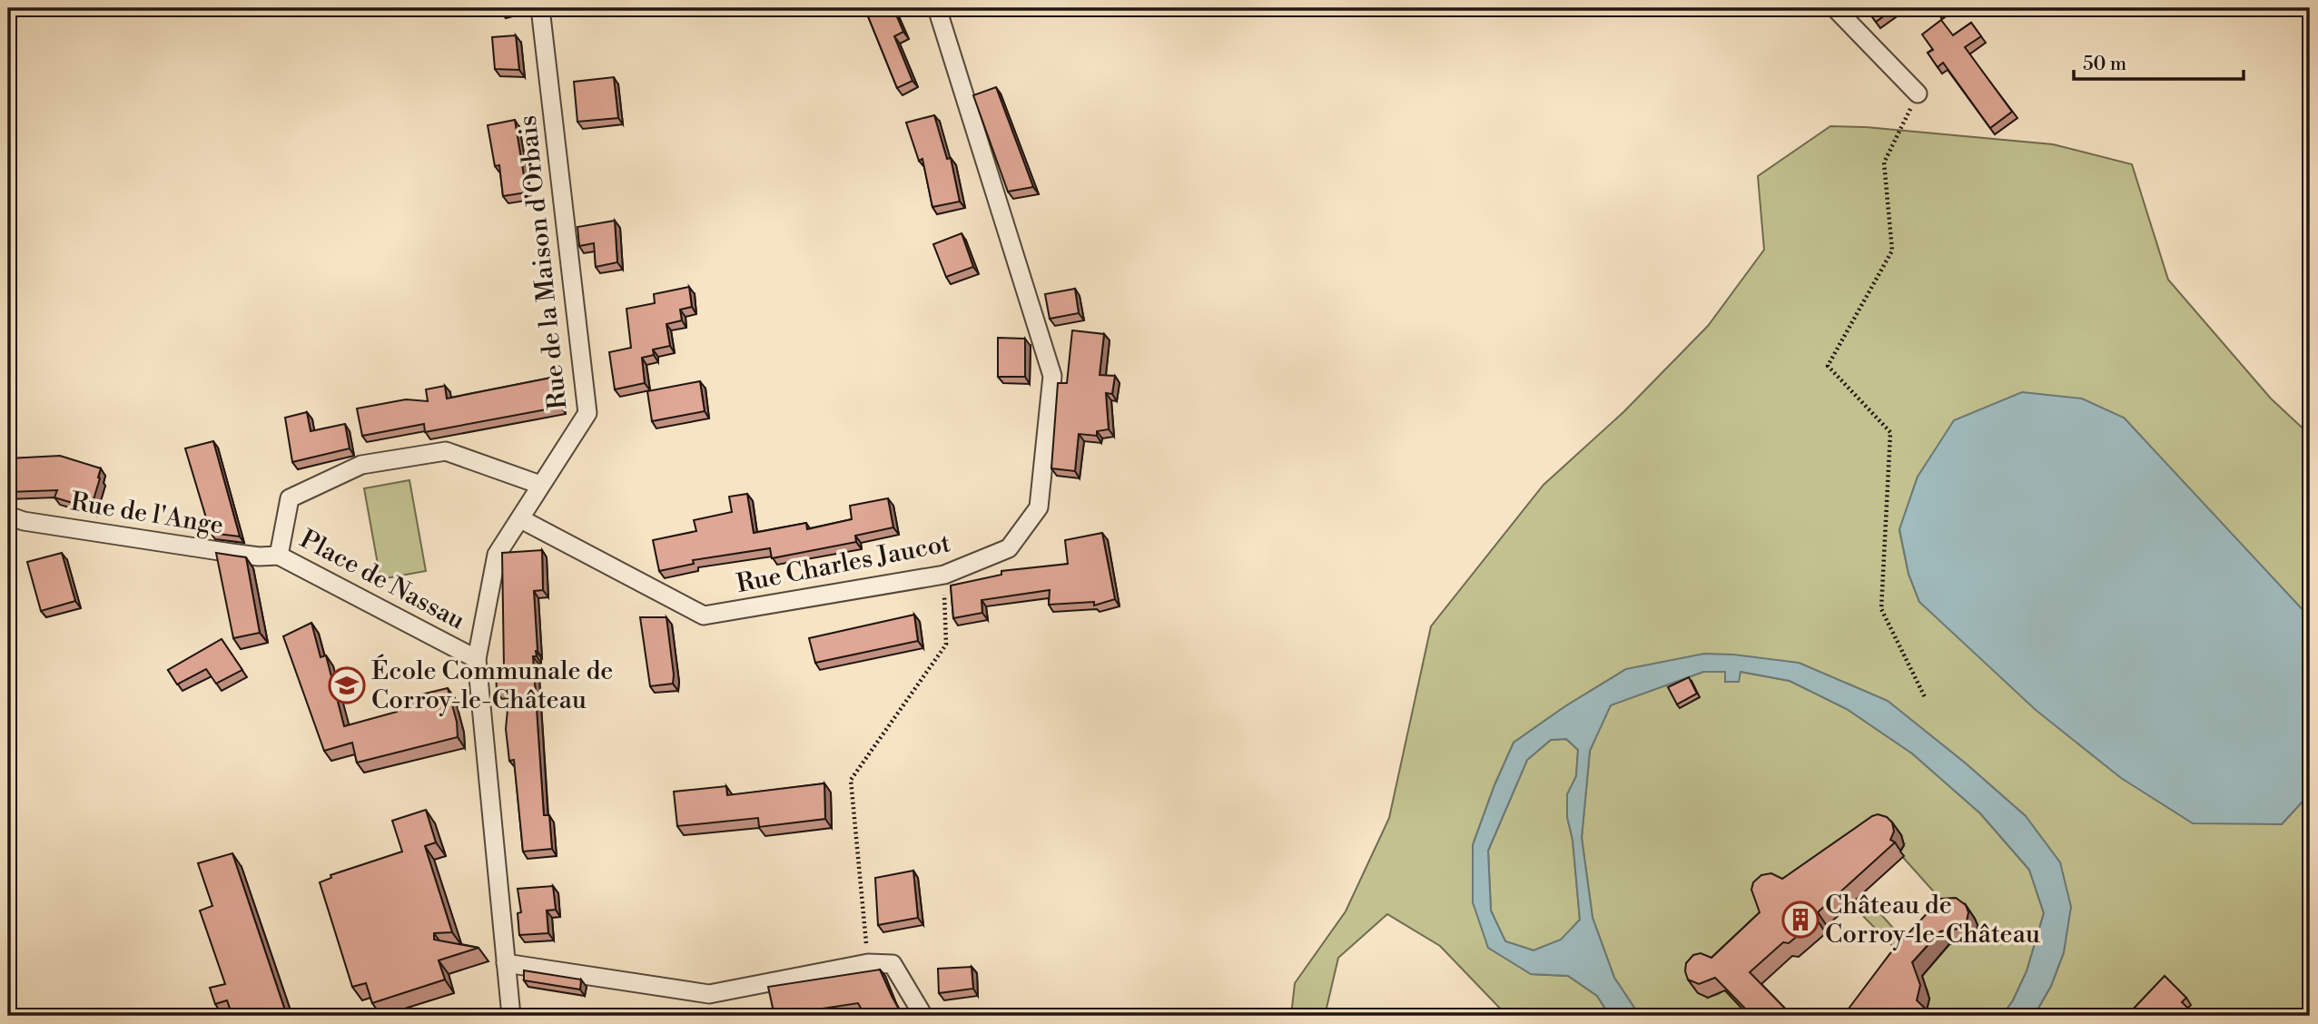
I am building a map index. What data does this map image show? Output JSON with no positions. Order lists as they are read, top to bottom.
{
  "streets": {
    "street": [
      "Rue de la Maison d'Orbais",
      "Rue de l'Ange",
      "Rue Charles Jaucot",
      "Place de Nassau"
    ]
  },
  "crossings": [
    ["Rue de la Maison d'Orbais", "Rue Charles Jaucot"],
    ["Rue de la Maison d'Orbais", "Place de Nassau"],
    ["Rue de l'Ange", "Place de Nassau"]
  ],
  "places": {
    "school or university": ["École Communale de Corroy-le-Château"],
    "building": ["Château de Corroy-le-Château"]
  },
  "scale_bar": "50 m"
}
